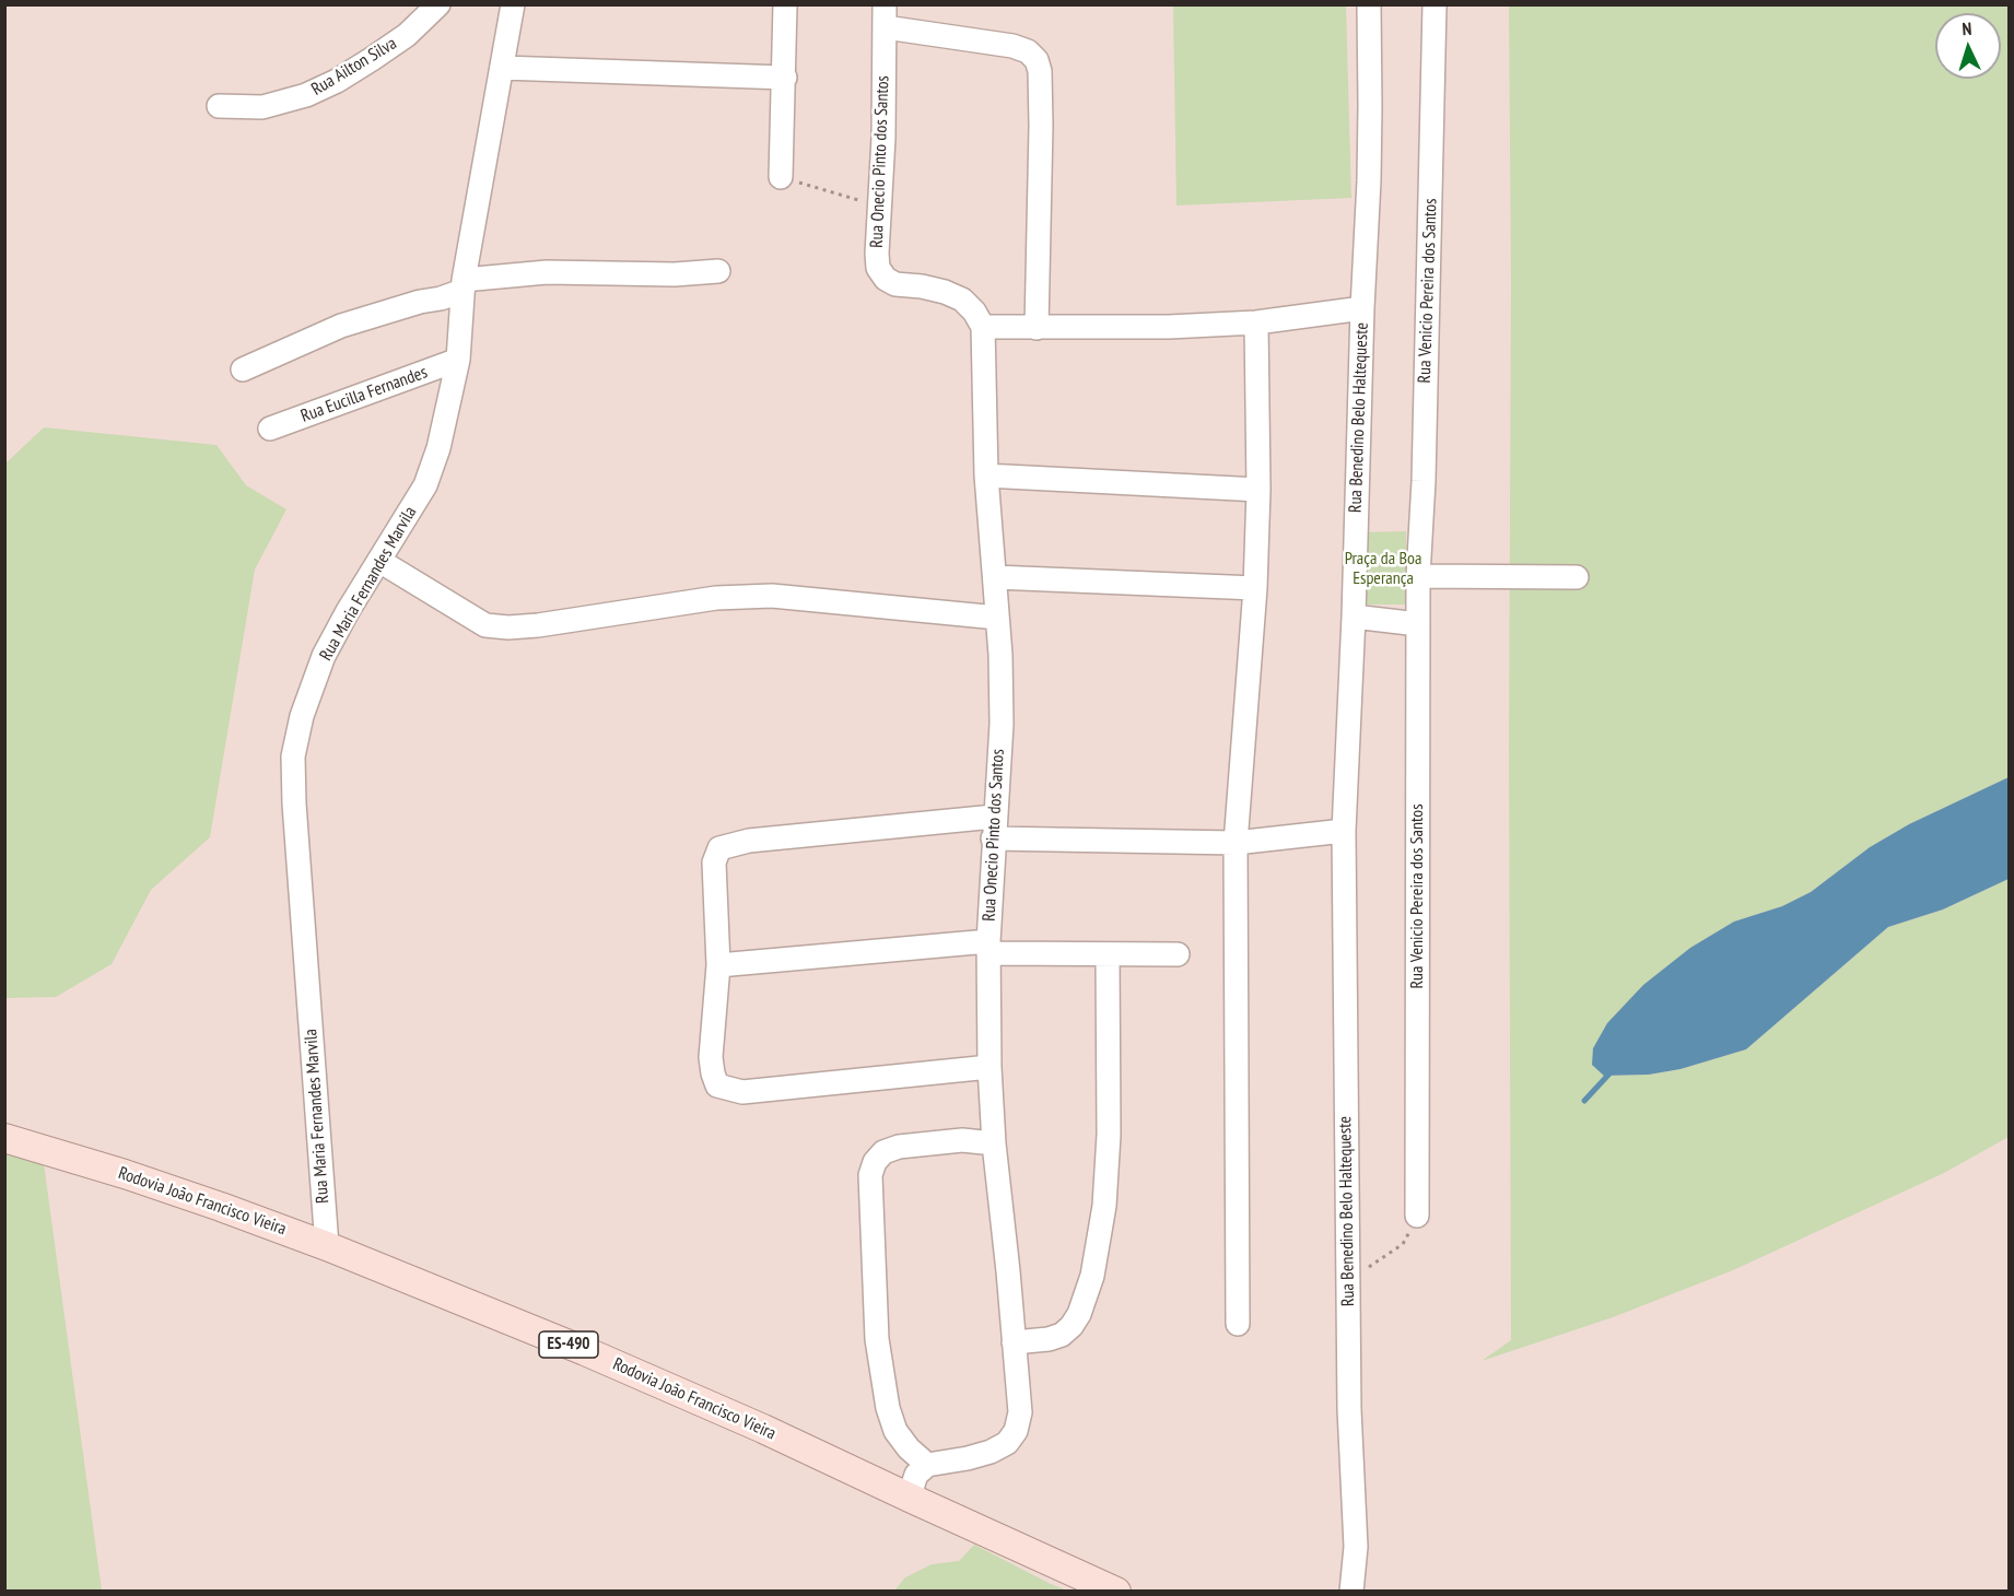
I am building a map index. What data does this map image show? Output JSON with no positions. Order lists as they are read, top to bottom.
{
  "streets": {
    "main road": ["Rodovia João Francisco Vieira", "ES-490"],
    "street": [
      "Rua Ailton Silva",
      "Rua Onecio Pinto dos Santos",
      "Rua Venicio Pereira dos Santos",
      "Rua Eucilla Fernandes",
      "Rua Benedino Belo Haltequeste",
      "Rua Maria Fernandes Marvila"
    ]
  },
  "crossings": [
    ["Rua Eucilla Fernandes", "Rua Maria Fernandes Marvila"],
    ["Rua Maria Fernandes Marvila", "Rodovia João Francisco Vieira"]
  ],
  "parks": ["Praça da Boa Esperança"],
  "north": "top"
}
